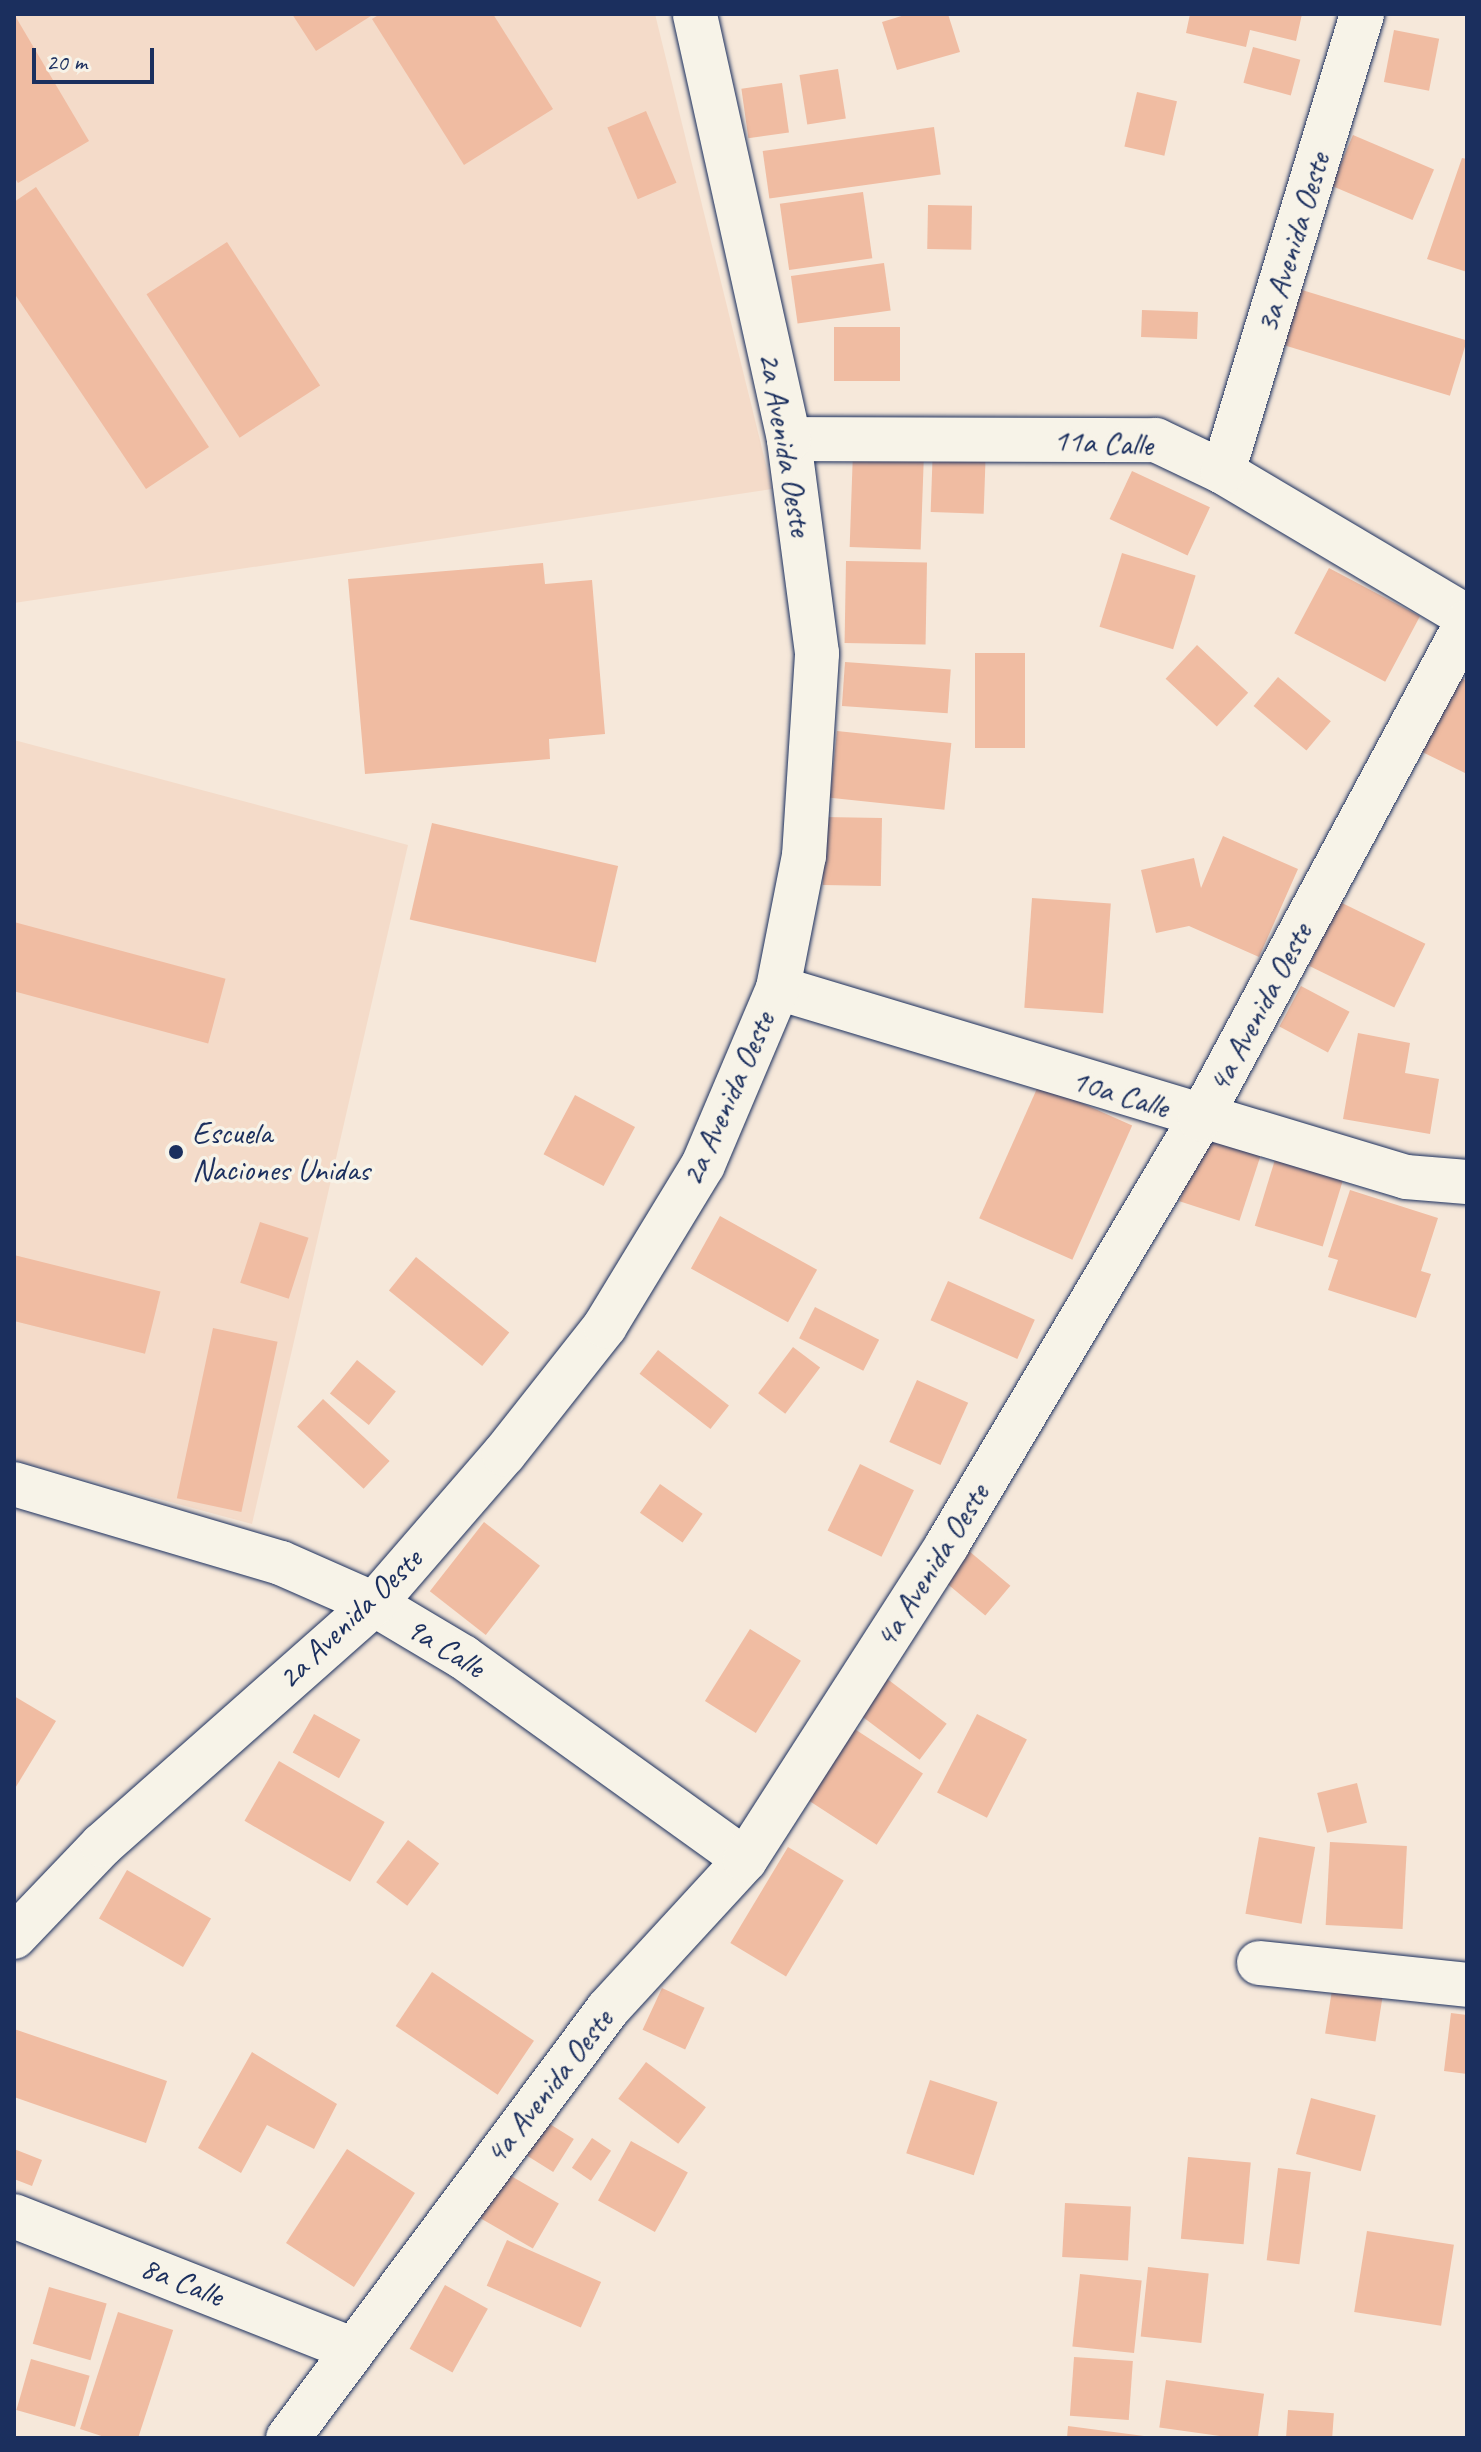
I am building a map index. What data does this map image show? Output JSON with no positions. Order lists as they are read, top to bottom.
{
  "streets": {
    "street": [
      "3a Avenida Oeste",
      "11a Calle",
      "2a Avenida Oeste",
      "4a Avenida Oeste",
      "10a Calle",
      "9a Calle",
      "8a Calle"
    ]
  },
  "crossings": [
    ["3a Avenida Oeste", "11a Calle"],
    ["11a Calle", "2a Avenida Oeste"],
    ["11a Calle", "4a Avenida Oeste"],
    ["2a Avenida Oeste", "10a Calle"],
    ["2a Avenida Oeste", "9a Calle"],
    ["4a Avenida Oeste", "10a Calle"],
    ["4a Avenida Oeste", "9a Calle"],
    ["4a Avenida Oeste", "8a Calle"]
  ],
  "places": ["Escuela Naciones Unidas"],
  "scale_bar": "20 m"
}
